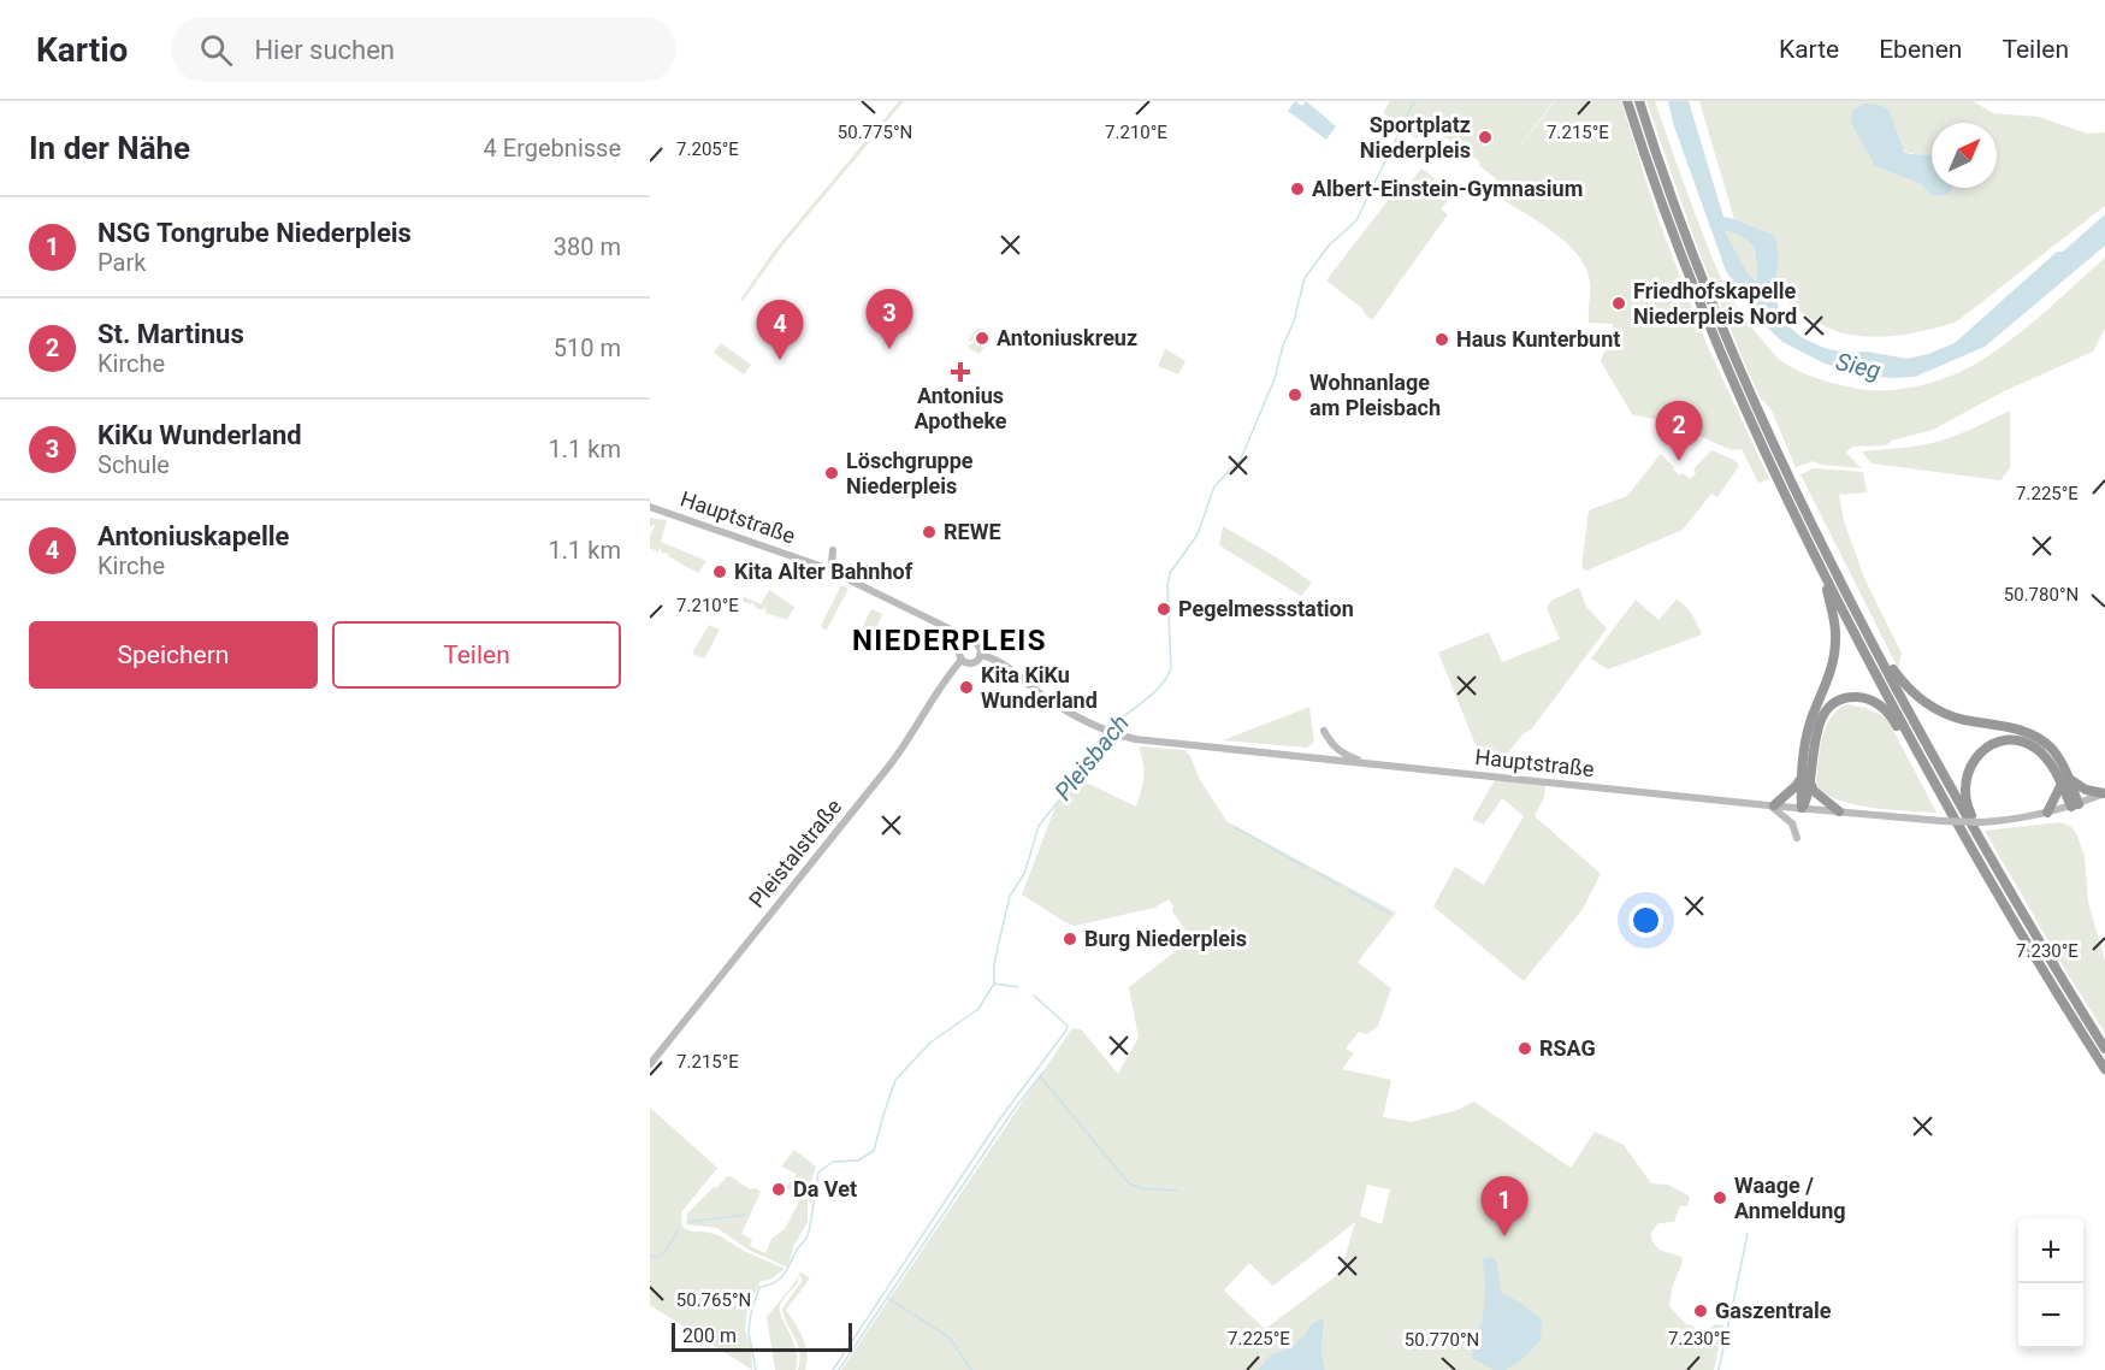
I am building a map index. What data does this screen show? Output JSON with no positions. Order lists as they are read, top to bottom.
{
  "streets": {
    "main road": ["Hauptstraße", "Pleistalstraße"]
  },
  "crossings": [
    ["Hauptstraße", "Pleistalstraße"]
  ],
  "districts": ["NIEDERPLEIS"],
  "water": ["Sieg", "Pleisbach"],
  "places": {
    "other": [
      "Sportplatz Niederpleis",
      "Albert-Einstein-Gymnasium",
      "Friedhofskapelle Niederpleis Nord",
      "Antoniuskreuz",
      "Haus Kunterbunt",
      "Wohnanlage am Pleisbach",
      "Löschgruppe Niederpleis",
      "REWE",
      "Kita Alter Bahnhof",
      "Pegelmessstation",
      "Kita KiKu Wunderland",
      "Burg Niederpleis",
      "RSAG",
      "Da Vet",
      "Waage / Anmeldung",
      "Gaszentrale"
    ],
    "health": ["Antonius Apotheke"]
  },
  "scale_bar": "200 m",
  "north": "top right",
  "page": {
    "header": "Kartio",
    "search": "Hier suchen",
    "nav": ["Karte", "Ebenen", "Teilen"],
    "heading": ["In der Nähe", "4 Ergebnisse"],
    "list": [
      {
        "mark": "1",
        "name": "NSG Tongrube Niederpleis",
        "note": "Park",
        "value": "380 m"
      },
      {
        "mark": "2",
        "name": "St. Martinus",
        "note": "Kirche",
        "value": "510 m"
      },
      {
        "mark": "3",
        "name": "KiKu Wunderland",
        "note": "Schule",
        "value": "1.1 km"
      },
      {
        "mark": "4",
        "name": "Antoniuskapelle",
        "note": "Kirche",
        "value": "1.1 km"
      }
    ],
    "pins": [
      "3",
      "4",
      "2",
      "1"
    ],
    "buttons": ["Speichern", "Teilen"],
    "map_buttons": ["+", "−"],
    "scale": "200 m"
  },
  "coordinates": [
    "50.775°N",
    "7.210°E",
    "7.215°E",
    "7.205°E",
    "7.225°E",
    "50.780°N",
    "7.230°E",
    "50.765°N",
    "50.770°N"
  ]
}
